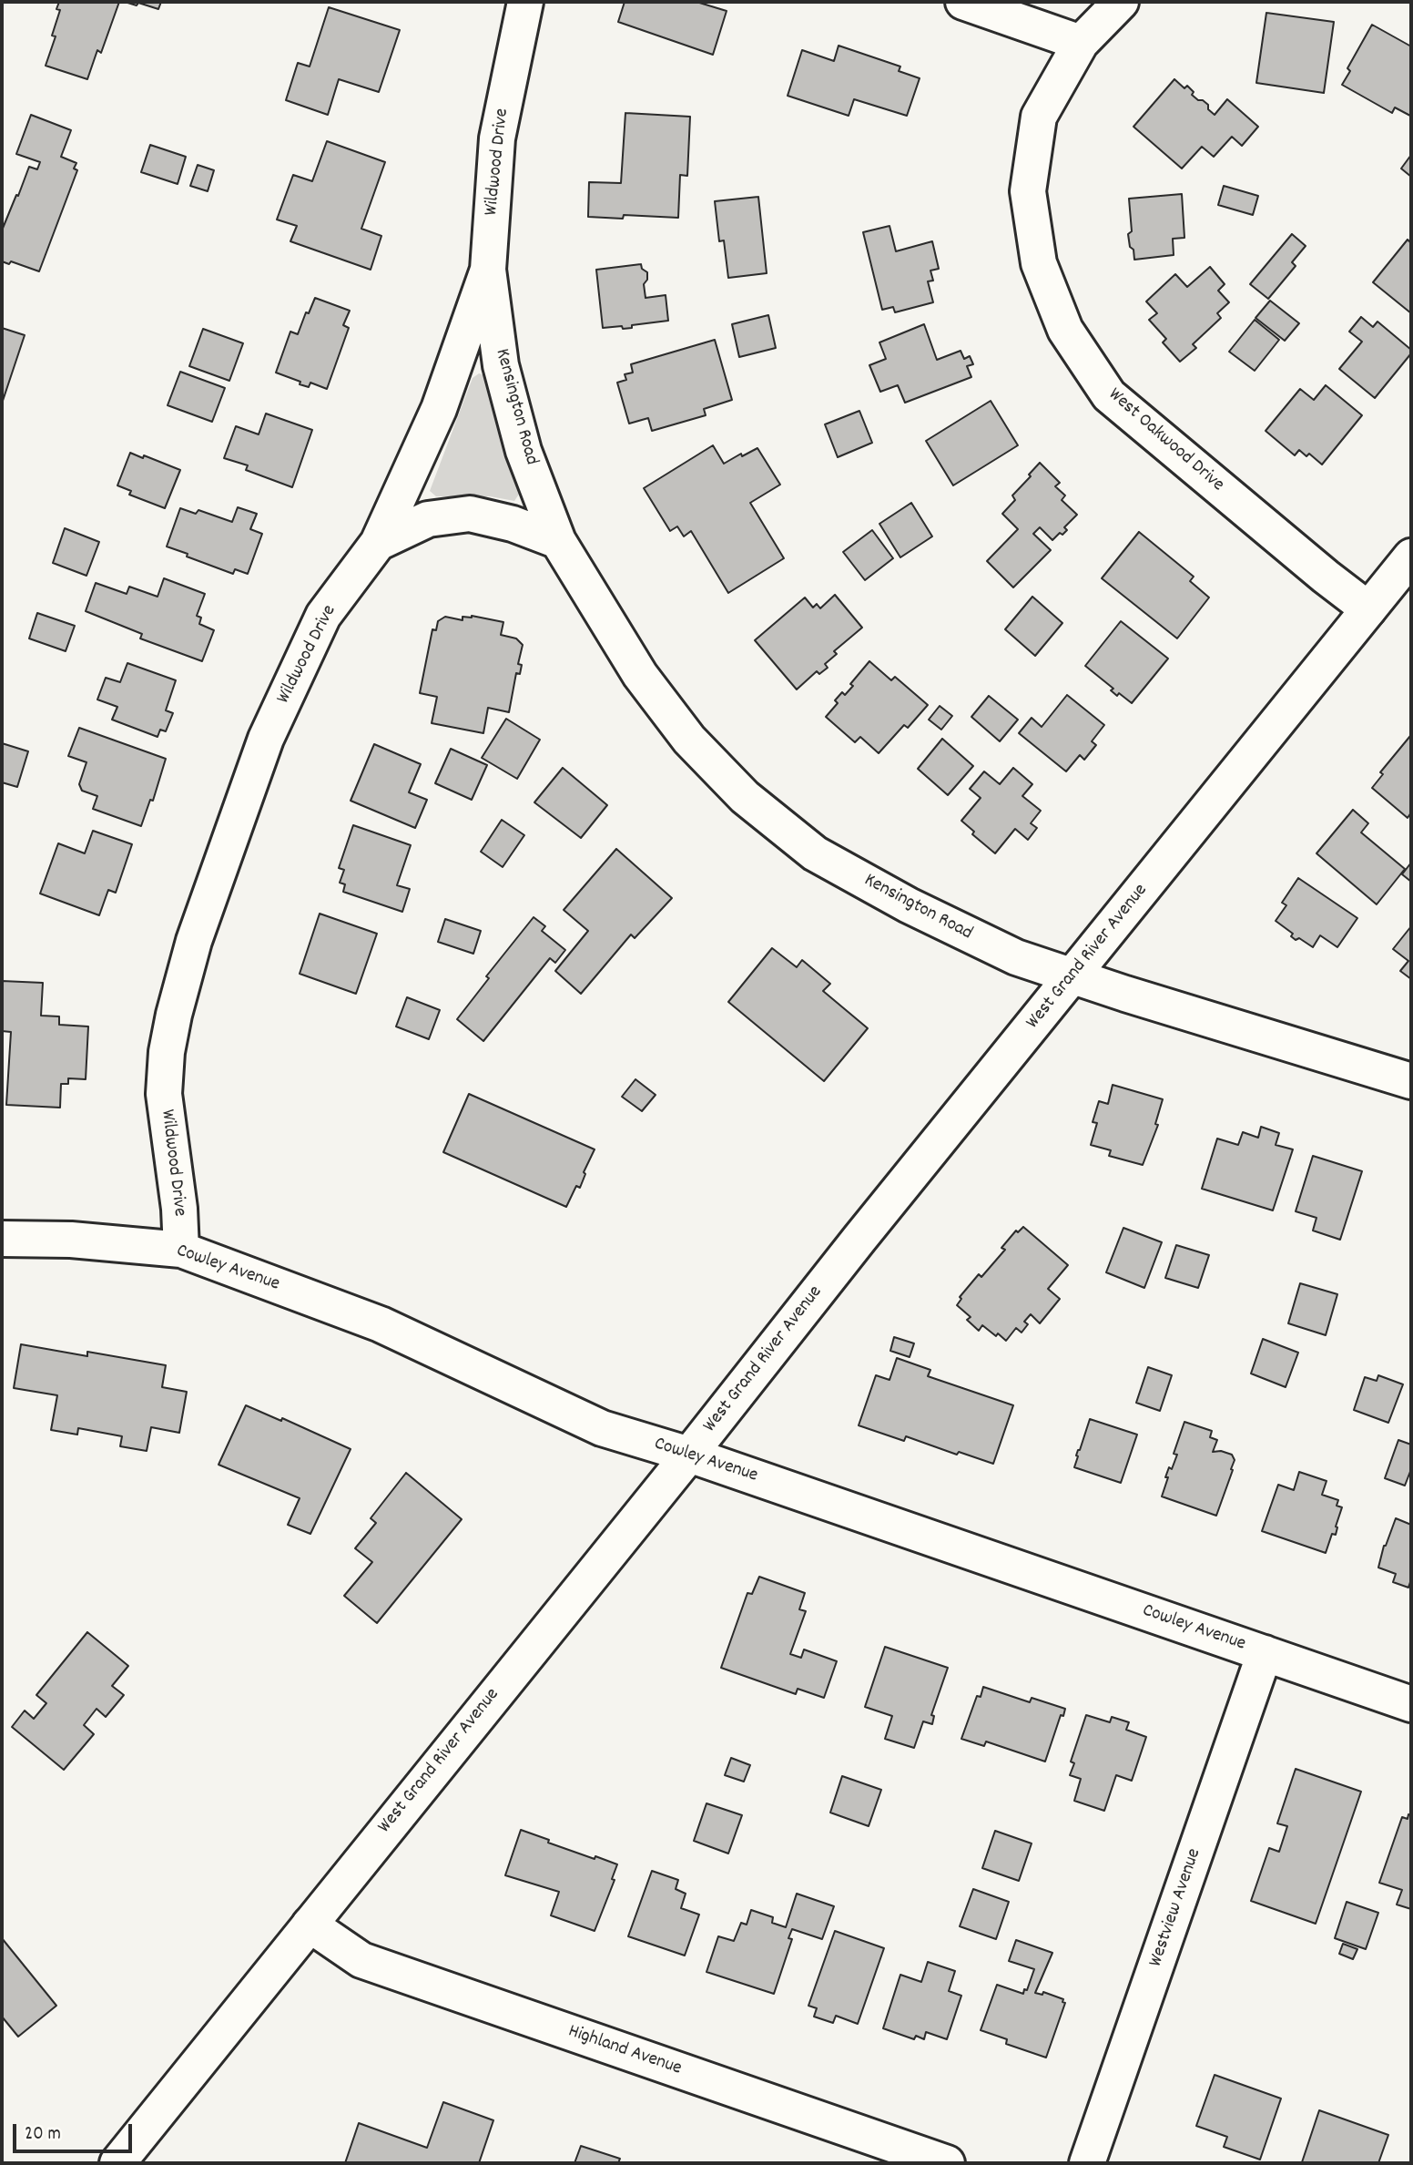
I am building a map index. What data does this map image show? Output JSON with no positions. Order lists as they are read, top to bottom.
{
  "streets": {
    "street": [
      "Wildwood Drive",
      "Kensington Road",
      "West Oakwood Drive",
      "West Grand River Avenue",
      "Cowley Avenue",
      "Westview Avenue",
      "Highland Avenue"
    ]
  },
  "crossings": [
    ["Wildwood Drive", "Kensington Road"],
    ["Wildwood Drive", "Cowley Avenue"],
    ["Kensington Road", "West Grand River Avenue"],
    ["West Oakwood Drive", "West Grand River Avenue"],
    ["West Grand River Avenue", "Cowley Avenue"],
    ["West Grand River Avenue", "Highland Avenue"],
    ["Cowley Avenue", "Westview Avenue"]
  ],
  "scale_bar": "20 m"
}
